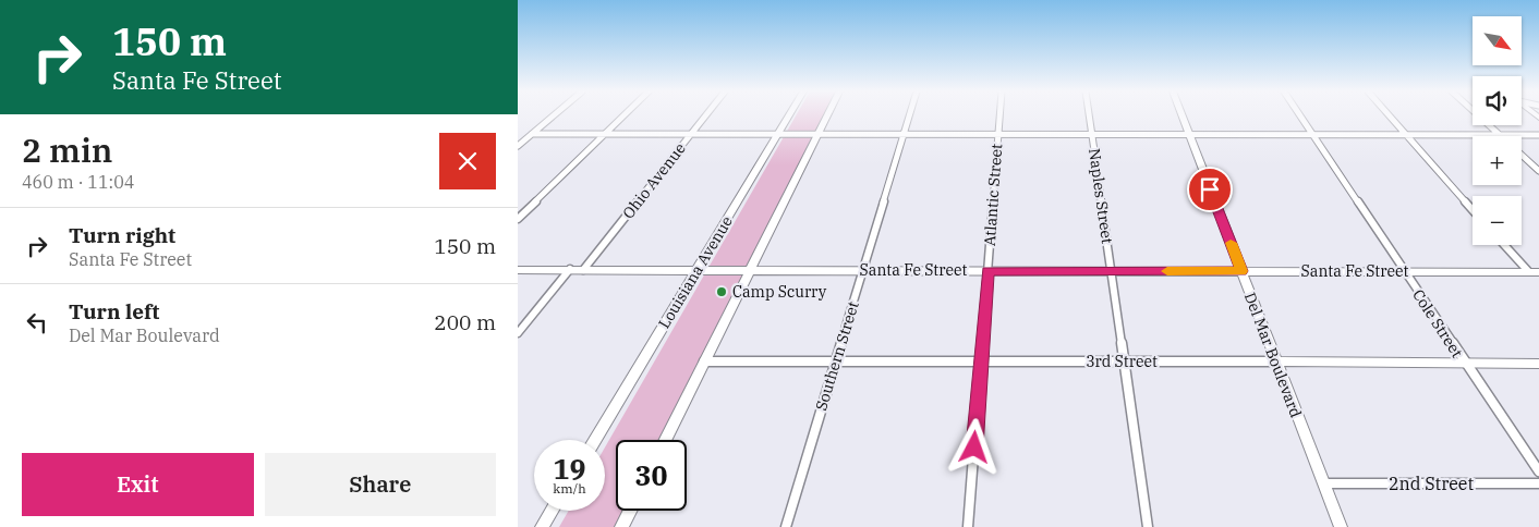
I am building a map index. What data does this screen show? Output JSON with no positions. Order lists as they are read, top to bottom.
{
  "streets": {
    "main road": [
      "Santa Fe Street",
      "Louisiana Avenue",
      "Del Mar Boulevard",
      "3rd Street"
    ],
    "street": [
      "Ohio Avenue",
      "Atlantic Street",
      "Naples Street",
      "Cole Street",
      "Southern Street",
      "2nd Street"
    ]
  },
  "crossings": [
    ["Ohio Avenue", "Santa Fe Street"],
    ["Atlantic Street", "Santa Fe Street"],
    ["Atlantic Street", "3rd Street"],
    ["Naples Street", "Santa Fe Street"],
    ["Naples Street", "3rd Street"],
    ["Santa Fe Street", "Louisiana Avenue"],
    ["Santa Fe Street", "Cole Street"],
    ["Santa Fe Street", "Del Mar Boulevard"],
    ["Santa Fe Street", "Southern Street"],
    ["Cole Street", "3rd Street"],
    ["Del Mar Boulevard", "3rd Street"],
    ["Del Mar Boulevard", "2nd Street"],
    ["Southern Street", "3rd Street"]
  ],
  "places": ["Camp Scurry"],
  "north": "bottom right",
  "page": {
    "turn": ["150 m", "Santa Fe Street"],
    "map_buttons": ["+", "−"],
    "heading": ["2 min", "460 m · 11:04"],
    "list": [
      {
        "name": "Turn right",
        "note": "Santa Fe Street",
        "value": "150 m"
      },
      {
        "name": "Turn left",
        "note": "Del Mar Boulevard",
        "value": "200 m"
      }
    ],
    "speed": "19 km/h",
    "limit": "30",
    "buttons": ["Exit", "Share"]
  }
}
